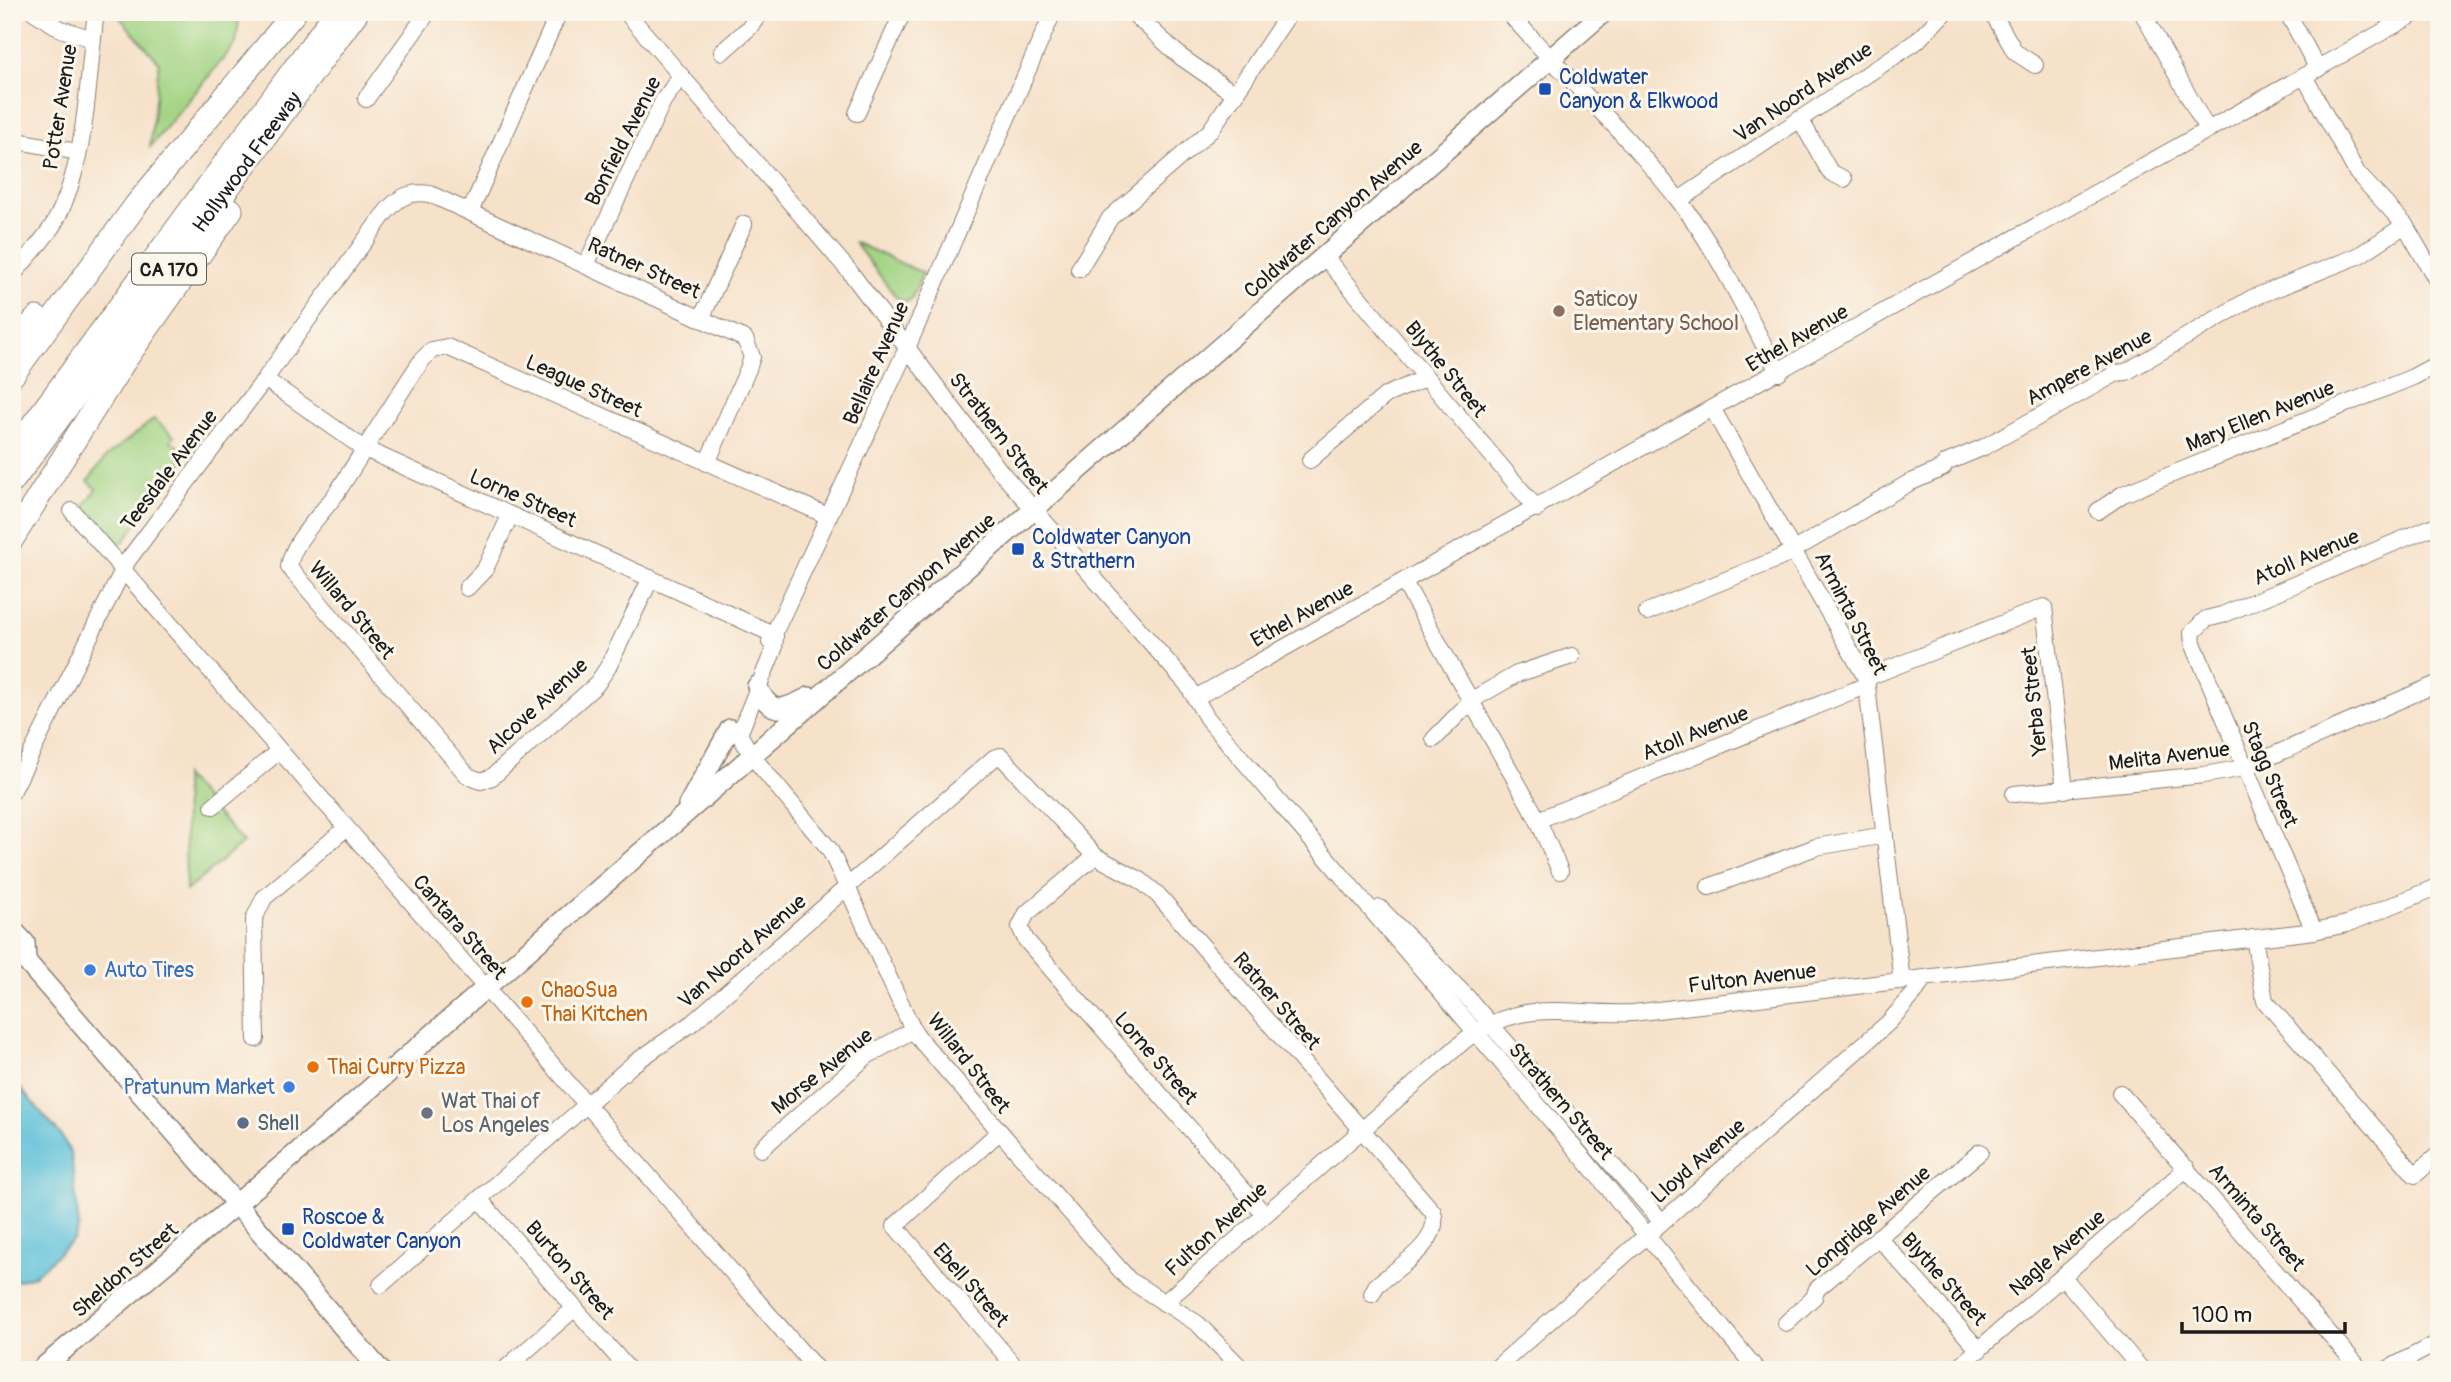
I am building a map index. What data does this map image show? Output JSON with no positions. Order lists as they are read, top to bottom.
{
  "streets": {
    "highway": ["Hollywood Freeway", "CA 170"],
    "main road": ["Coldwater Canyon Avenue", "Sheldon Street"],
    "street": [
      "Van Noord Avenue",
      "Potter Avenue",
      "Bonfield Avenue",
      "Ratner Street",
      "Ethel Avenue",
      "Bellaire Avenue",
      "Ampere Avenue",
      "Blythe Street",
      "League Street",
      "Mary Ellen Avenue",
      "Strathern Street",
      "Teesdale Avenue",
      "Lorne Street",
      "Atoll Avenue",
      "Willard Street",
      "Arminta Street",
      "Yerba Street",
      "Alcove Avenue",
      "Melita Avenue",
      "Stagg Street",
      "Cantara Street",
      "Fulton Avenue",
      "Morse Avenue",
      "Lloyd Avenue",
      "Longridge Avenue",
      "Nagle Avenue",
      "Burton Street",
      "Ebell Street"
    ]
  },
  "crossings": [
    ["Van Noord Avenue", "Ratner Street"],
    ["Van Noord Avenue", "Willard Street"],
    ["Van Noord Avenue", "Cantara Street"],
    ["Van Noord Avenue", "Burton Street"],
    ["Bonfield Avenue", "Ratner Street"],
    ["Bonfield Avenue", "Strathern Street"],
    ["Coldwater Canyon Avenue", "Blythe Street"],
    ["Coldwater Canyon Avenue", "Strathern Street"],
    ["Coldwater Canyon Avenue", "Willard Street"],
    ["Coldwater Canyon Avenue", "Cantara Street"],
    ["Coldwater Canyon Avenue", "Sheldon Street"],
    ["Ratner Street", "League Street"],
    ["Ratner Street", "Teesdale Avenue"],
    ["Ratner Street", "Lorne Street"],
    ["Ratner Street", "Fulton Avenue"],
    ["Ethel Avenue", "Blythe Street"],
    ["Ethel Avenue", "Strathern Street"],
    ["Ethel Avenue", "Arminta Street"],
    ["Bellaire Avenue", "League Street"],
    ["Bellaire Avenue", "Strathern Street"],
    ["Bellaire Avenue", "Lorne Street"],
    ["Ampere Avenue", "Arminta Street"],
    ["Blythe Street", "Longridge Avenue"],
    ["Blythe Street", "Nagle Avenue"],
    ["League Street", "Lorne Street"],
    ["League Street", "Willard Street"],
    ["Strathern Street", "Fulton Avenue"],
    ["Strathern Street", "Lloyd Avenue"],
    ["Teesdale Avenue", "Lorne Street"],
    ["Teesdale Avenue", "Cantara Street"],
    ["Lorne Street", "Willard Street"],
    ["Lorne Street", "Alcove Avenue"],
    ["Lorne Street", "Fulton Avenue"],
    ["Atoll Avenue", "Arminta Street"],
    ["Atoll Avenue", "Yerba Street"],
    ["Atoll Avenue", "Stagg Street"],
    ["Willard Street", "Alcove Avenue"],
    ["Willard Street", "Fulton Avenue"],
    ["Willard Street", "Morse Avenue"],
    ["Willard Street", "Ebell Street"],
    ["Arminta Street", "Fulton Avenue"],
    ["Arminta Street", "Nagle Avenue"],
    ["Yerba Street", "Melita Avenue"],
    ["Melita Avenue", "Stagg Street"],
    ["Stagg Street", "Fulton Avenue"],
    ["Fulton Avenue", "Lloyd Avenue"]
  ],
  "places": {
    "transit": ["Coldwater Canyon & Elkwood", "Coldwater Canyon & Strathern", "Roscoe & Coldwater Canyon"],
    "other": [
      "Saticoy Elementary School",
      "Auto Tires",
      "ChaoSua Thai Kitchen",
      "Thai Curry Pizza",
      "Pratunum Market",
      "Wat Thai of Los Angeles",
      "Shell"
    ]
  },
  "scale_bar": "100 m"
}
